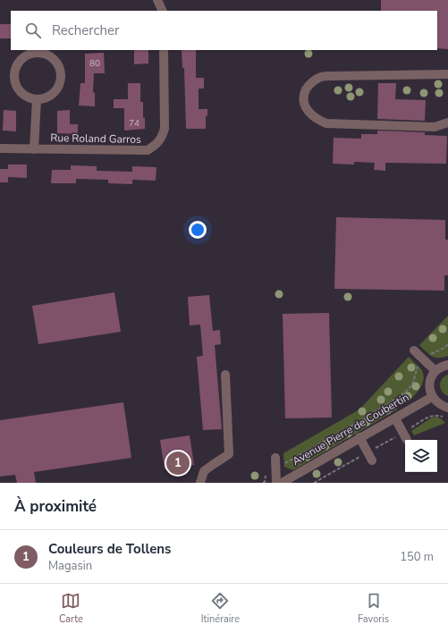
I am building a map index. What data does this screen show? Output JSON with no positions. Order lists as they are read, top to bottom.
{
  "streets": {
    "street": ["Rue Roland Garros", "Avenue Pierre de Coubertin"]
  },
  "house_numbers": ["80", "74"],
  "page": {
    "search": "Rechercher",
    "pins": "1",
    "heading": "À proximité",
    "list": [
      {
        "mark": "1",
        "name": "Couleurs de Tollens",
        "note": "Magasin",
        "value": "150 m"
      }
    ],
    "nav": ["Carte", "Itinéraire", "Favoris"]
  }
}
